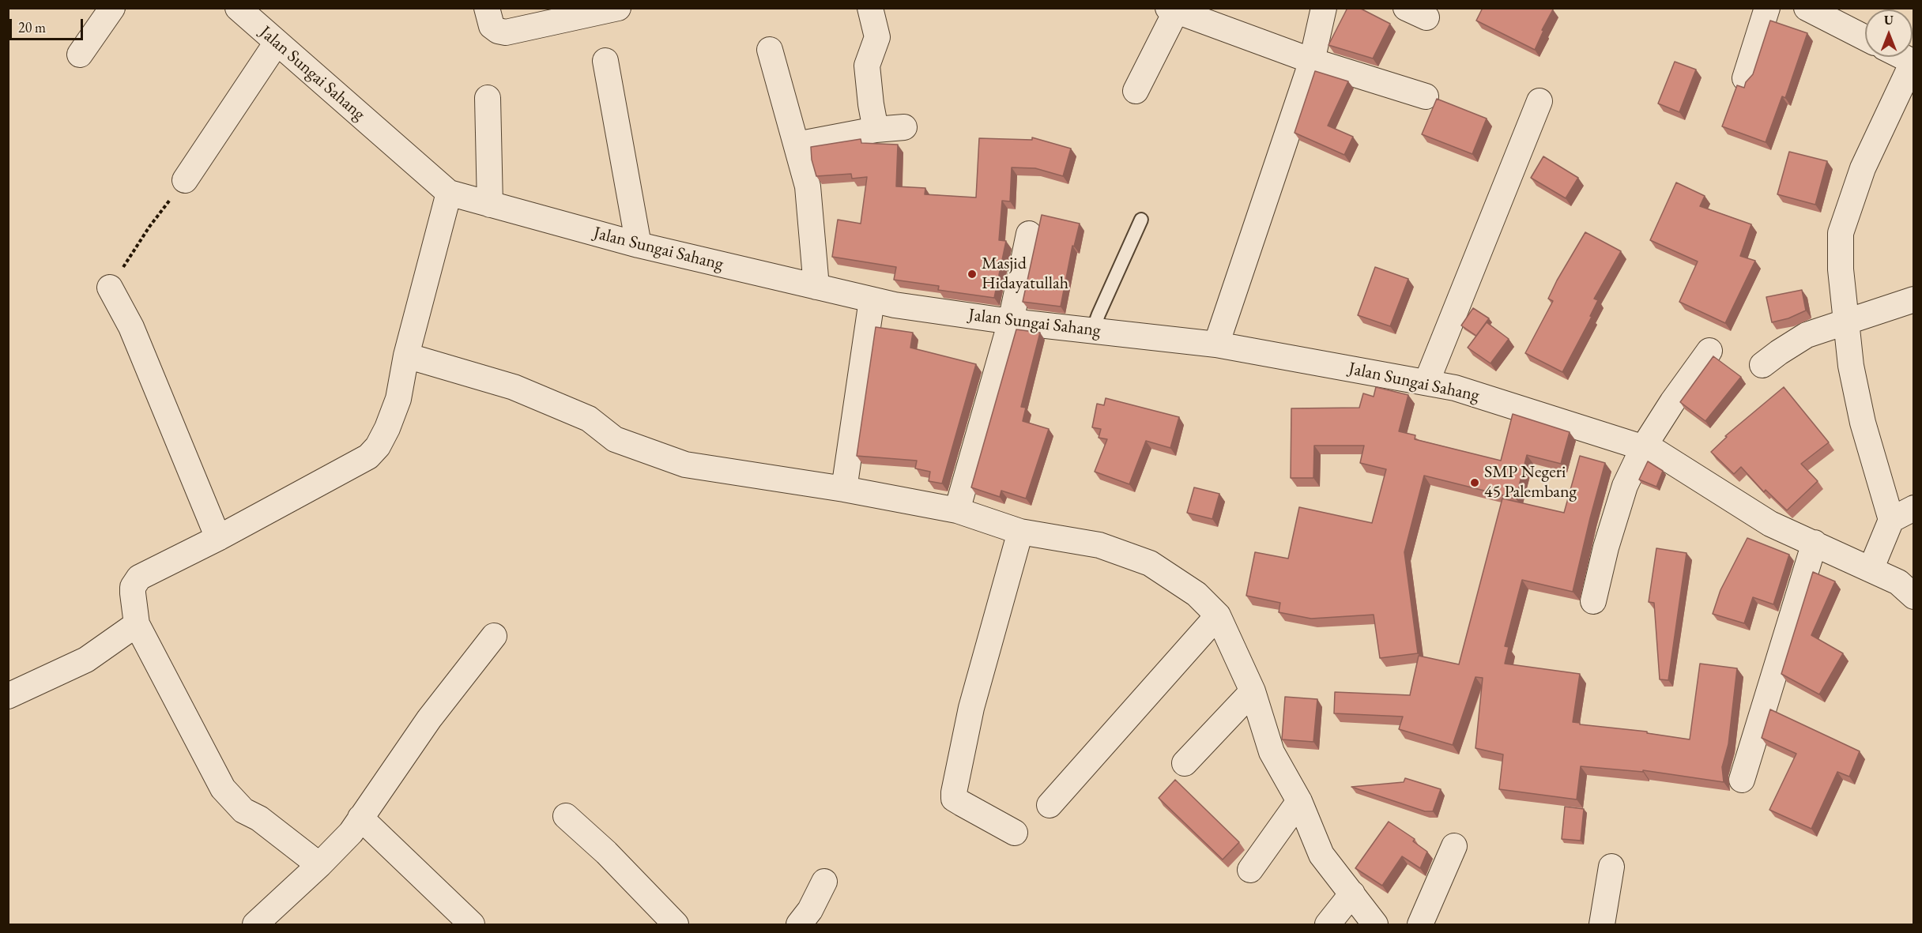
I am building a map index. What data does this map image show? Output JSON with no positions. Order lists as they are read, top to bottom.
{
  "streets": {
    "street": ["Jalan Sungai Sahang"]
  },
  "places": ["Masjid Hidayatullah", "SMP Negeri 45 Palembang"],
  "scale_bar": "20 m",
  "north": "top"
}
